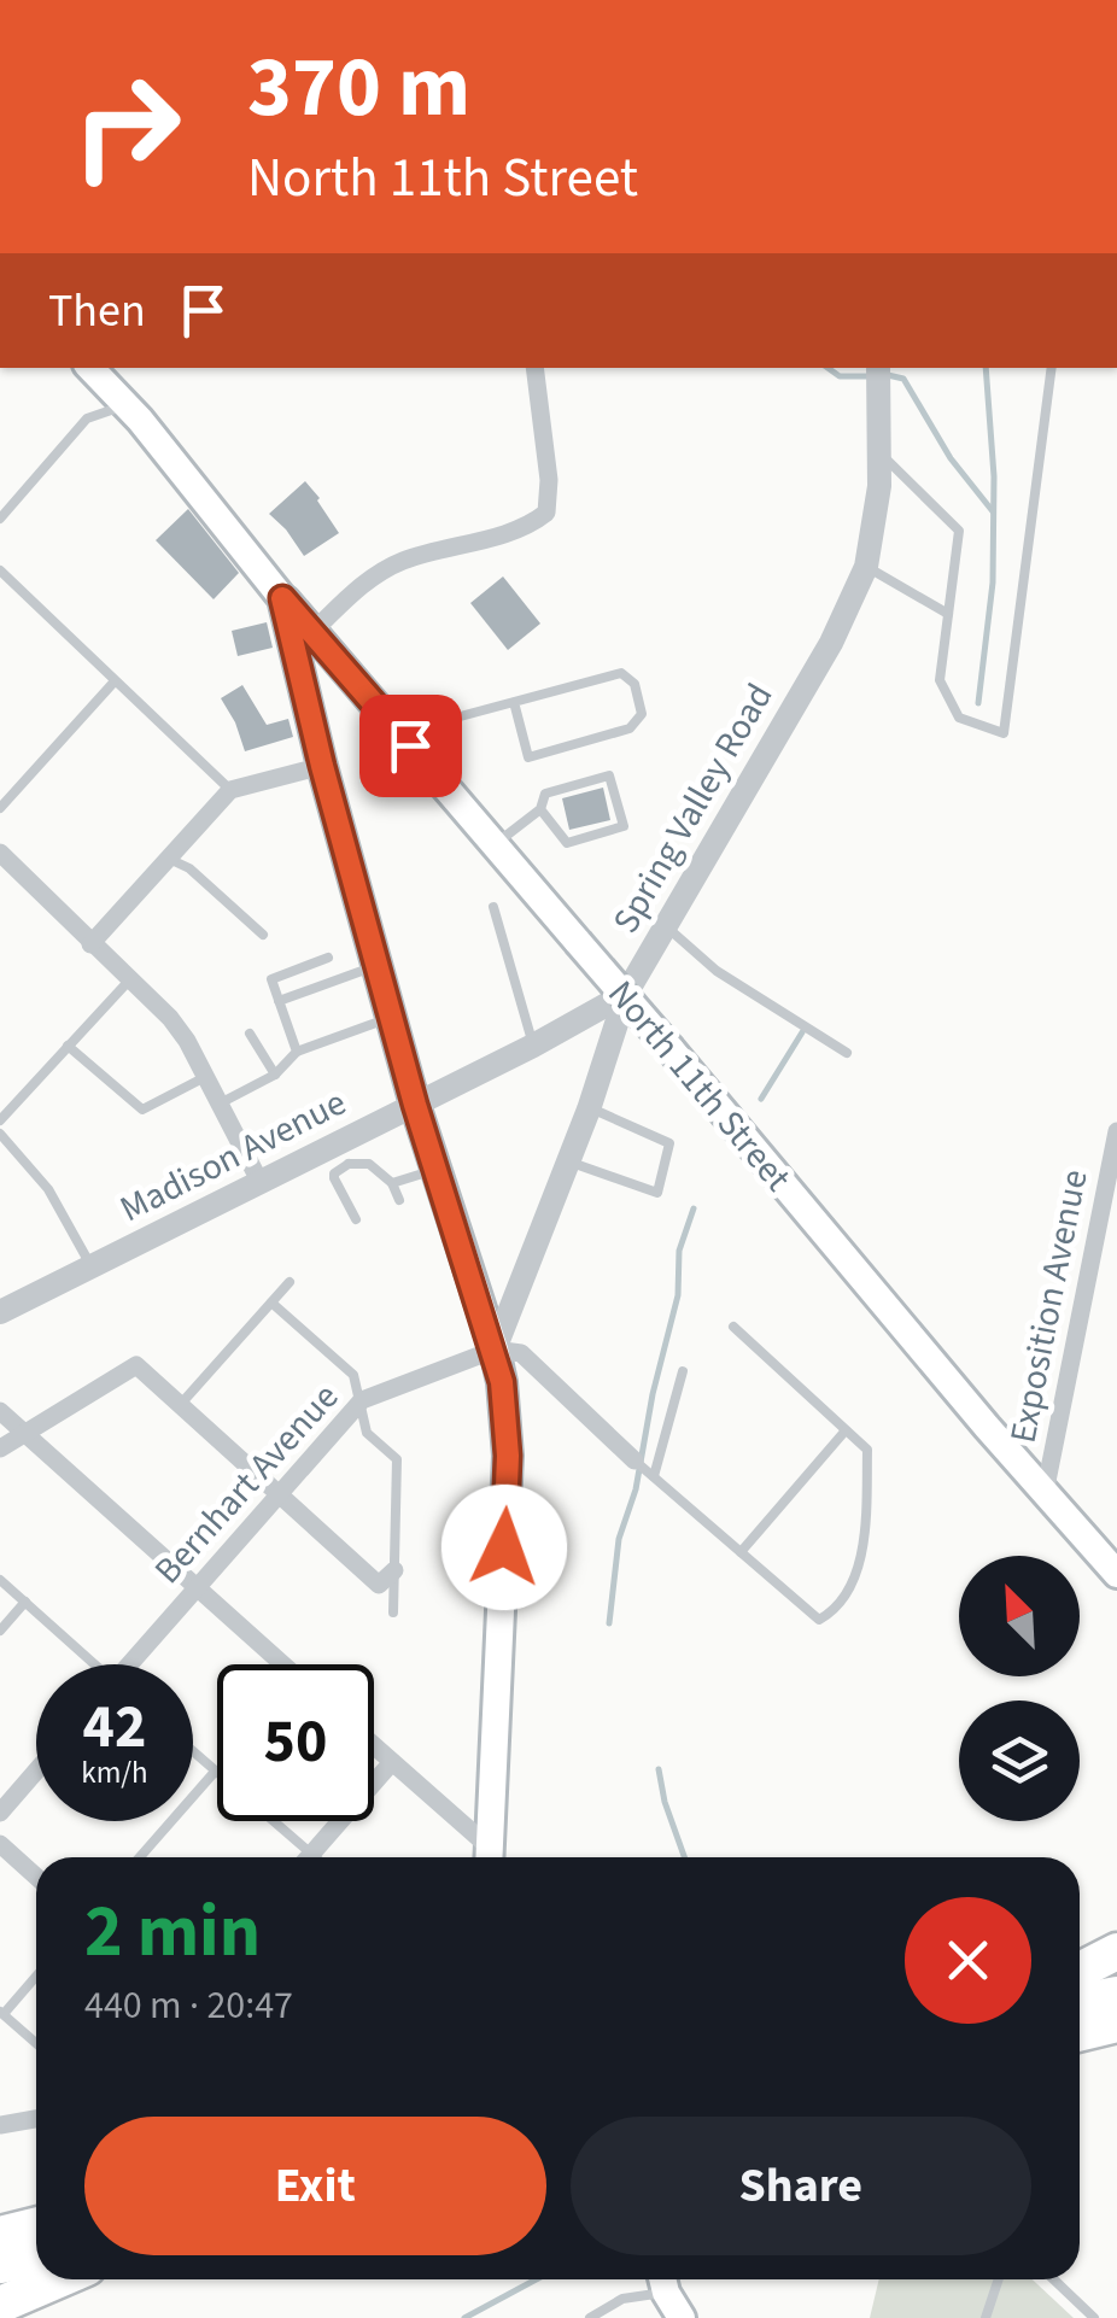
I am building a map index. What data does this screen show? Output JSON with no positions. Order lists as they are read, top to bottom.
{
  "streets": {
    "main road": ["North 11th Street"],
    "street": [
      "Spring Valley Road",
      "Madison Avenue",
      "Exposition Avenue",
      "Bernhart Avenue"
    ]
  },
  "crossings": [
    ["Spring Valley Road", "Madison Avenue"],
    ["Spring Valley Road", "Bernhart Avenue"],
    ["North 11th Street", "Exposition Avenue"]
  ],
  "north": "top left",
  "page": {
    "turn": ["370 m", "North 11th Street"],
    "then": "Then",
    "speed": "42 km/h",
    "limit": "50",
    "heading": ["2 min", "440 m · 20:47"],
    "buttons": ["Exit", "Share"]
  }
}
